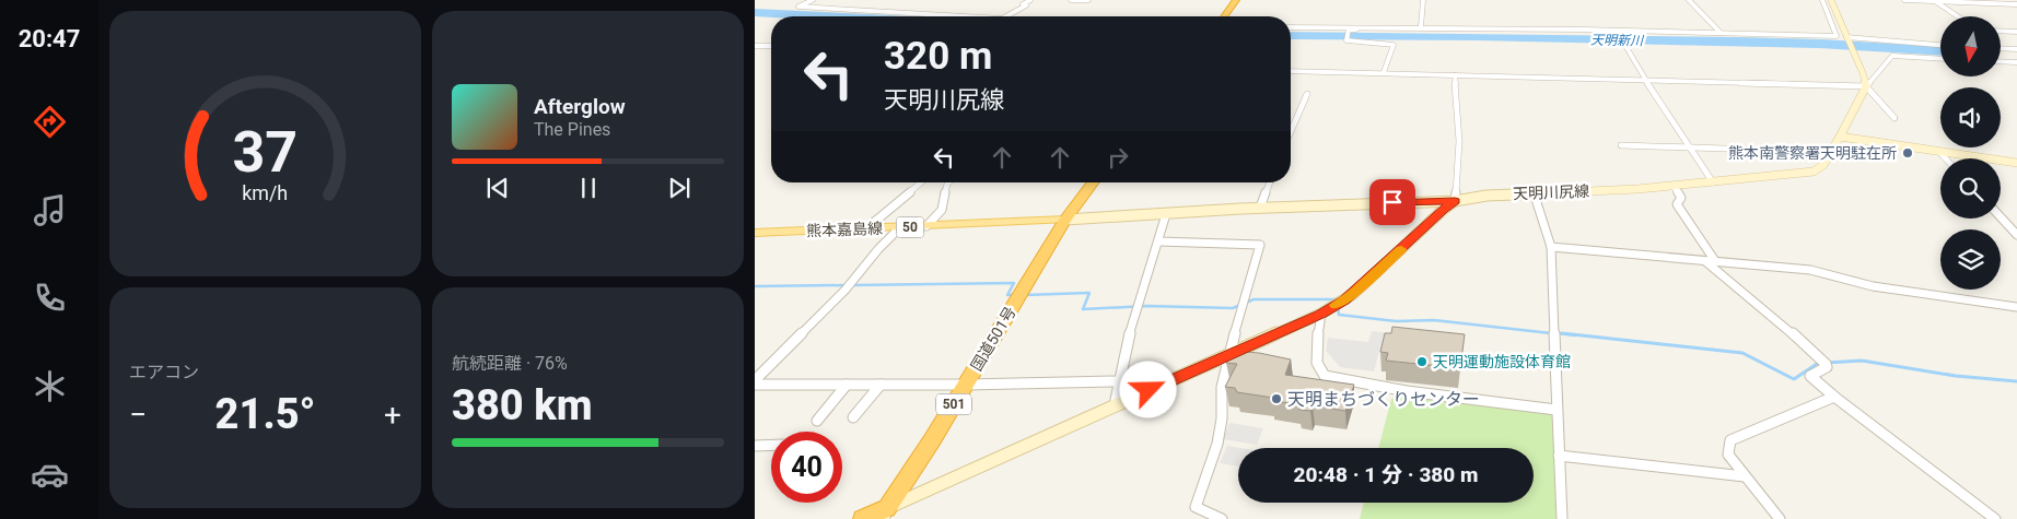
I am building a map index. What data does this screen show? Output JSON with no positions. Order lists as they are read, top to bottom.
{
  "streets": {
    "highway": ["国道501号", "501"],
    "main road": ["50", "熊本嘉島線"],
    "street": ["天明川尻線"]
  },
  "crossings": [
    ["天明川尻線", "熊本嘉島線"],
    ["天明川尻線", "国道501号"],
    ["熊本嘉島線", "国道501号"]
  ],
  "water": ["天明新川"],
  "places": ["熊本南警察署天明駐在所", "天明運動施設体育館", "天明まちづくりセンター"],
  "north": "bottom",
  "page": {
    "tabs": "20:47",
    "turn": ["320 m", "天明川尻線"],
    "song": ["Afterglow", "The Pines"],
    "tile": [
      "エアコン",
      ["航続距離 · 76%", "380 km"]
    ],
    "heat": ["−", "21.5°", "+"],
    "limit": "40",
    "trip": "20:48 · 1 分 · 380 m",
    "gauge": ["37", "km/h"]
  }
}
